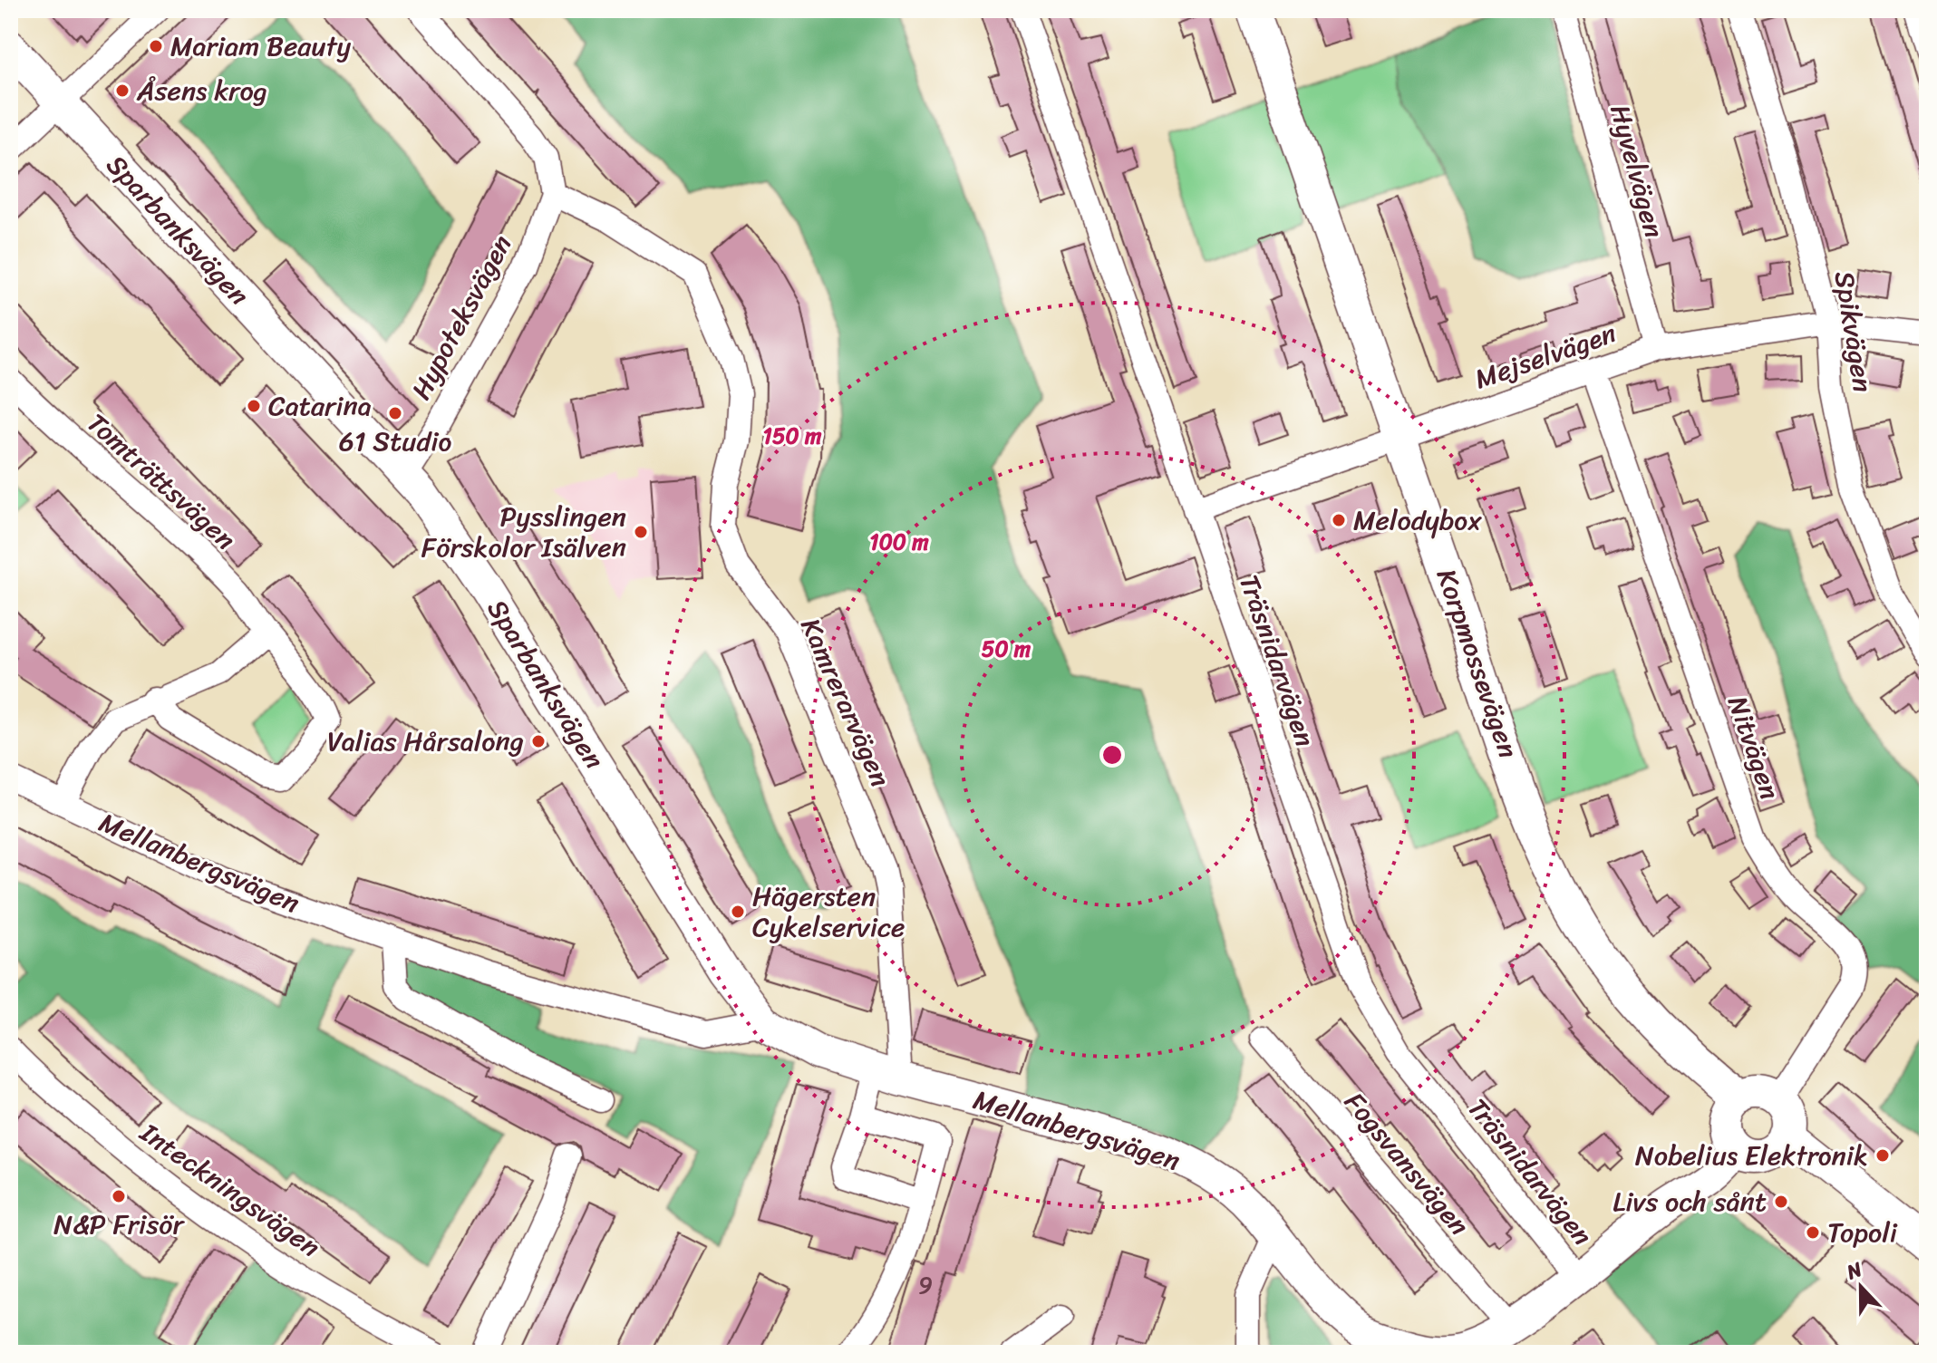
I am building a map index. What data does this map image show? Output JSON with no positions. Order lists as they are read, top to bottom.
{
  "streets": {
    "street": [
      "Hyvelvägen",
      "Sparbanksvägen",
      "Hypoteksvägen",
      "Spikvägen",
      "Mejselvägen",
      "Tomträttsvägen",
      "Träsnidarvägen",
      "Korpmossevägen",
      "Kamrerarvägen",
      "Nitvägen",
      "Mellanbergsvägen",
      "Fogsvansvägen",
      "Inteckningsvägen"
    ]
  },
  "crossings": [
    ["Hyvelvägen", "Mejselvägen"],
    ["Sparbanksvägen", "Hypoteksvägen"],
    ["Sparbanksvägen", "Mellanbergsvägen"],
    ["Hypoteksvägen", "Kamrerarvägen"],
    ["Spikvägen", "Mejselvägen"],
    ["Mejselvägen", "Träsnidarvägen"],
    ["Mejselvägen", "Korpmossevägen"],
    ["Mejselvägen", "Nitvägen"],
    ["Träsnidarvägen", "Mellanbergsvägen"],
    ["Korpmossevägen", "Nitvägen"],
    ["Korpmossevägen", "Mellanbergsvägen"],
    ["Kamrerarvägen", "Mellanbergsvägen"],
    ["Nitvägen", "Mellanbergsvägen"],
    ["Mellanbergsvägen", "Fogsvansvägen"]
  ],
  "places": [
    "Mariam Beauty",
    "Åsens krog",
    "Catarina",
    "61 Studio",
    "Melodybox",
    "Pysslingen Förskolor Isälven",
    "Valias Hårsalong",
    "Hägersten Cykelservice",
    "Nobelius Elektronik",
    "N&P Frisör",
    "Livs och sånt",
    "Topoli"
  ],
  "house_numbers": ["9"],
  "north": "top",
  "rings": ["150 m", "100 m", "50 m"]
}
